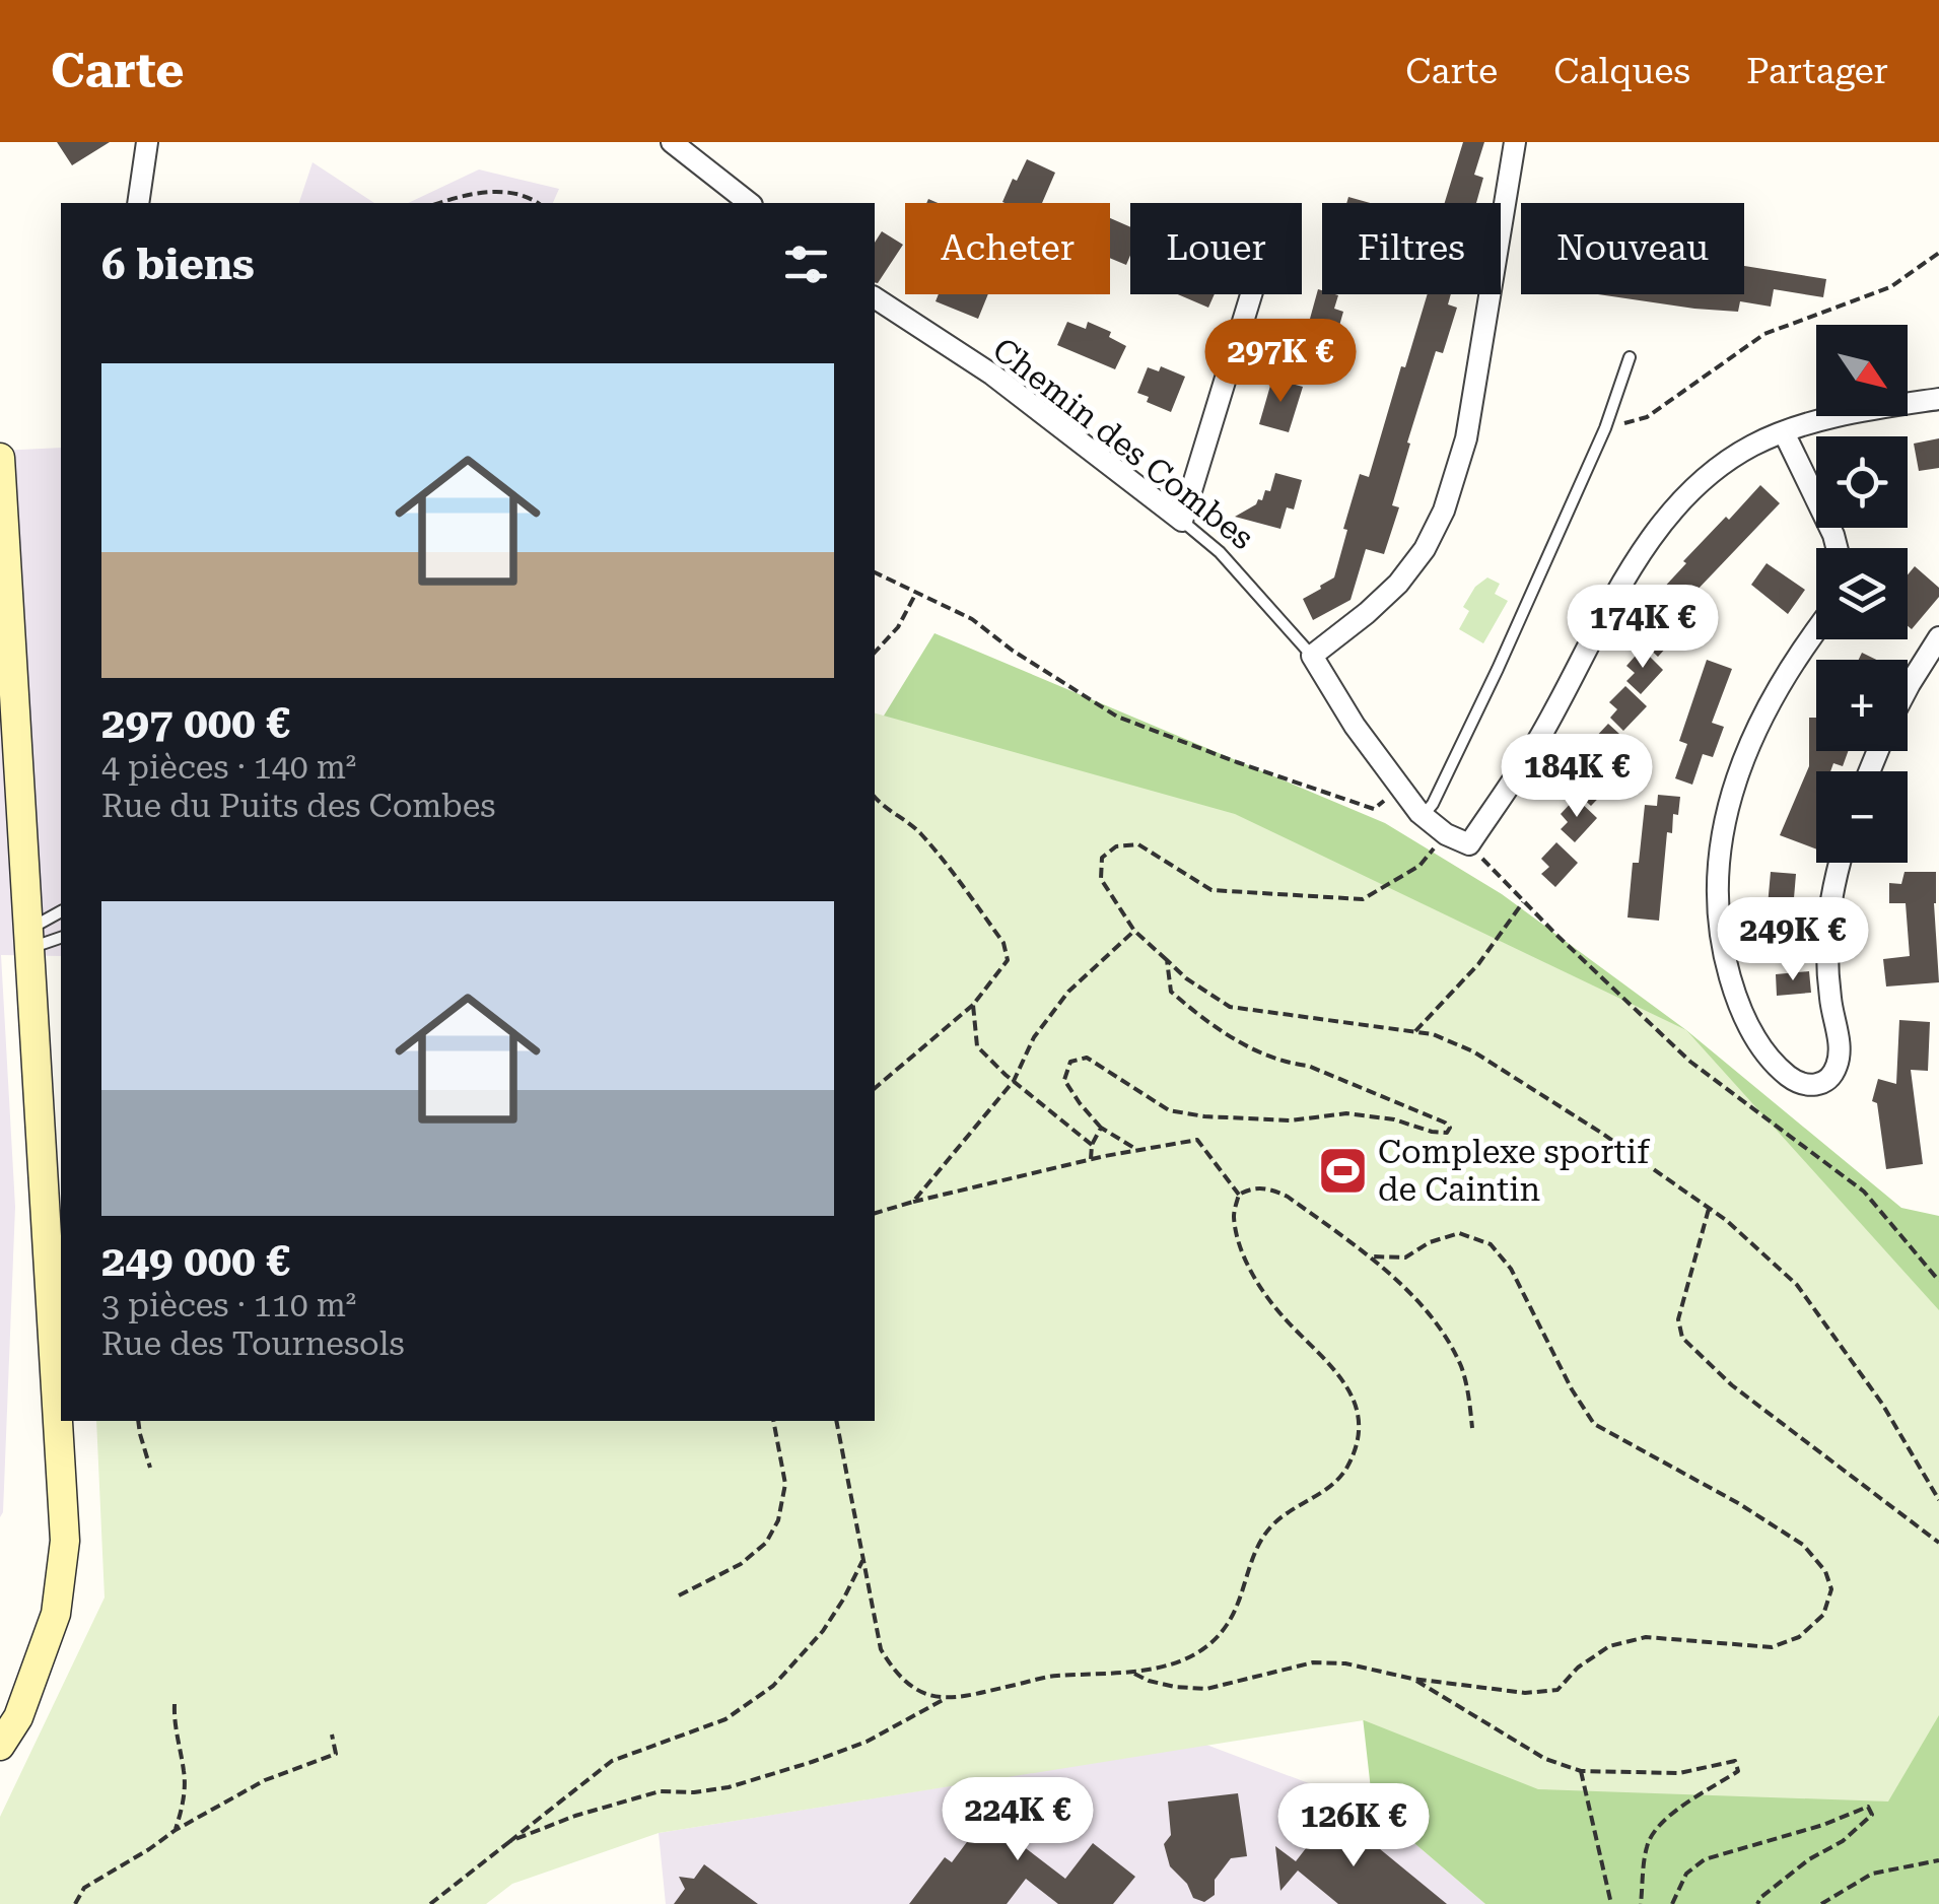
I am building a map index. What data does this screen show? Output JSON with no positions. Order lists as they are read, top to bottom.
{
  "streets": {
    "street": ["Chemin des Combes"]
  },
  "places": {
    "sports": ["Complexe sportif de Caintin"]
  },
  "north": "bottom right",
  "page": {
    "header": "Carte",
    "nav": ["Carte", "Calques", "Partager"],
    "chip": [
      "Acheter",
      "Louer",
      "Filtres",
      "Nouveau"
    ],
    "heading": "6 biens",
    "price": [
      "297K €",
      "174K €",
      "184K €",
      "249K €",
      "224K €",
      "126K €"
    ],
    "map_buttons": ["+", "−"],
    "list": [
      {
        "name": "297 000 €",
        "note": "4 pièces · 140 m² · Rue du Puits des Combes"
      },
      {
        "name": "249 000 €",
        "note": "3 pièces · 110 m² · Rue des Tournesols"
      }
    ]
  }
}
